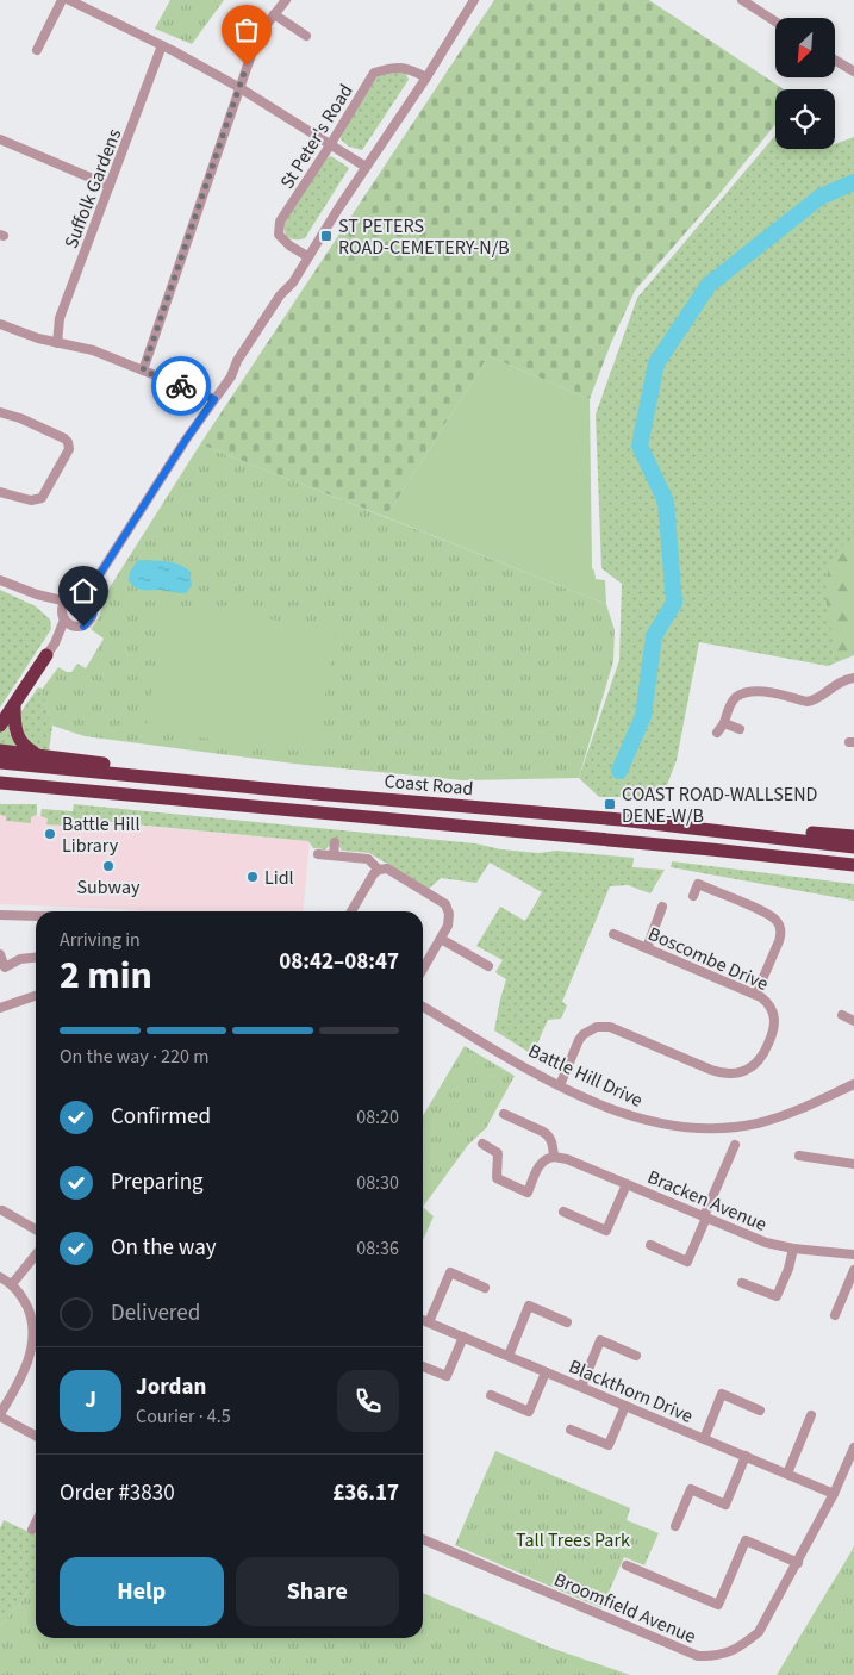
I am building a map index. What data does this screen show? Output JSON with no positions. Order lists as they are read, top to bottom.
{
  "streets": {
    "highway": ["Coast Road"],
    "street": [
      "St Peter's Road",
      "Suffolk Gardens",
      "Boscombe Drive",
      "Battle Hill Drive",
      "Bracken Avenue",
      "Blackthorn Drive",
      "Broomfield Avenue"
    ]
  },
  "crossings": [
    ["Boscombe Drive", "Battle Hill Drive"],
    ["Blackthorn Drive", "Broomfield Avenue"]
  ],
  "parks": ["Tall Trees Park"],
  "places": {
    "transit": ["ST PETERS ROAD-CEMETERY-N/B", "COAST ROAD-WALLSEND DENE-W/B"],
    "other": ["Battle Hill Library", "Subway", "Lidl"]
  },
  "north": "bottom left",
  "page": {
    "heading": ["2 min", "Arriving in", "08:42–08:47"],
    "panel": [
      "Jordan",
      "Courier · 4.5",
      "Order #3830",
      "£36.17"
    ],
    "bar": "On the way · 220 m",
    "list": [
      ["Confirmed", "08:20"],
      ["Preparing", "08:30"],
      ["On the way", "08:36"],
      "Delivered"
    ],
    "round": "J",
    "buttons": ["Help", "Share"]
  }
}
